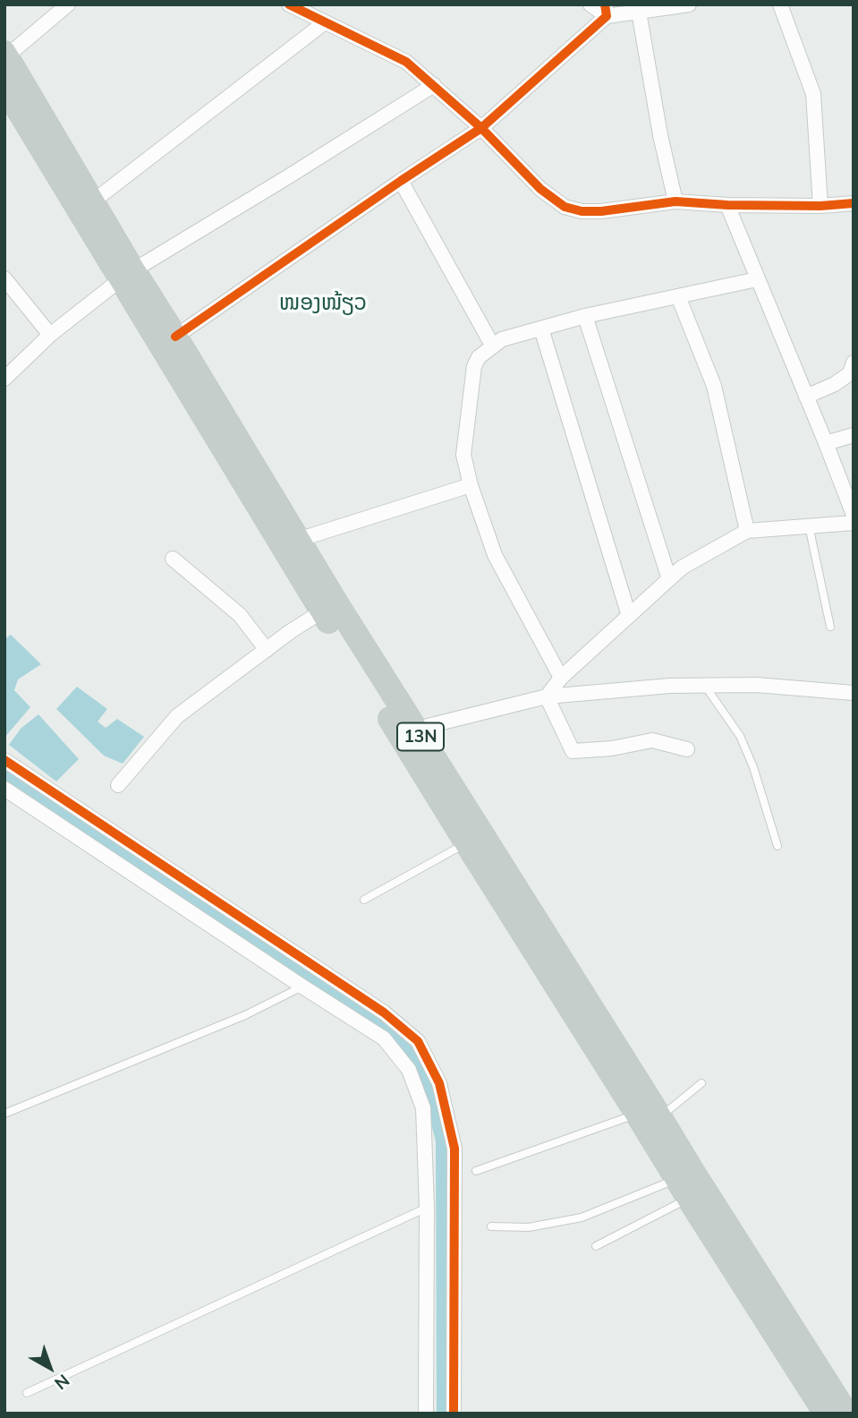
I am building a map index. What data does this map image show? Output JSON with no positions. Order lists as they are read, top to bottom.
{
  "streets": {
    "highway": ["13N"]
  },
  "districts": ["ໜອງໜ້ຽວ"],
  "north": "bottom right"
}
